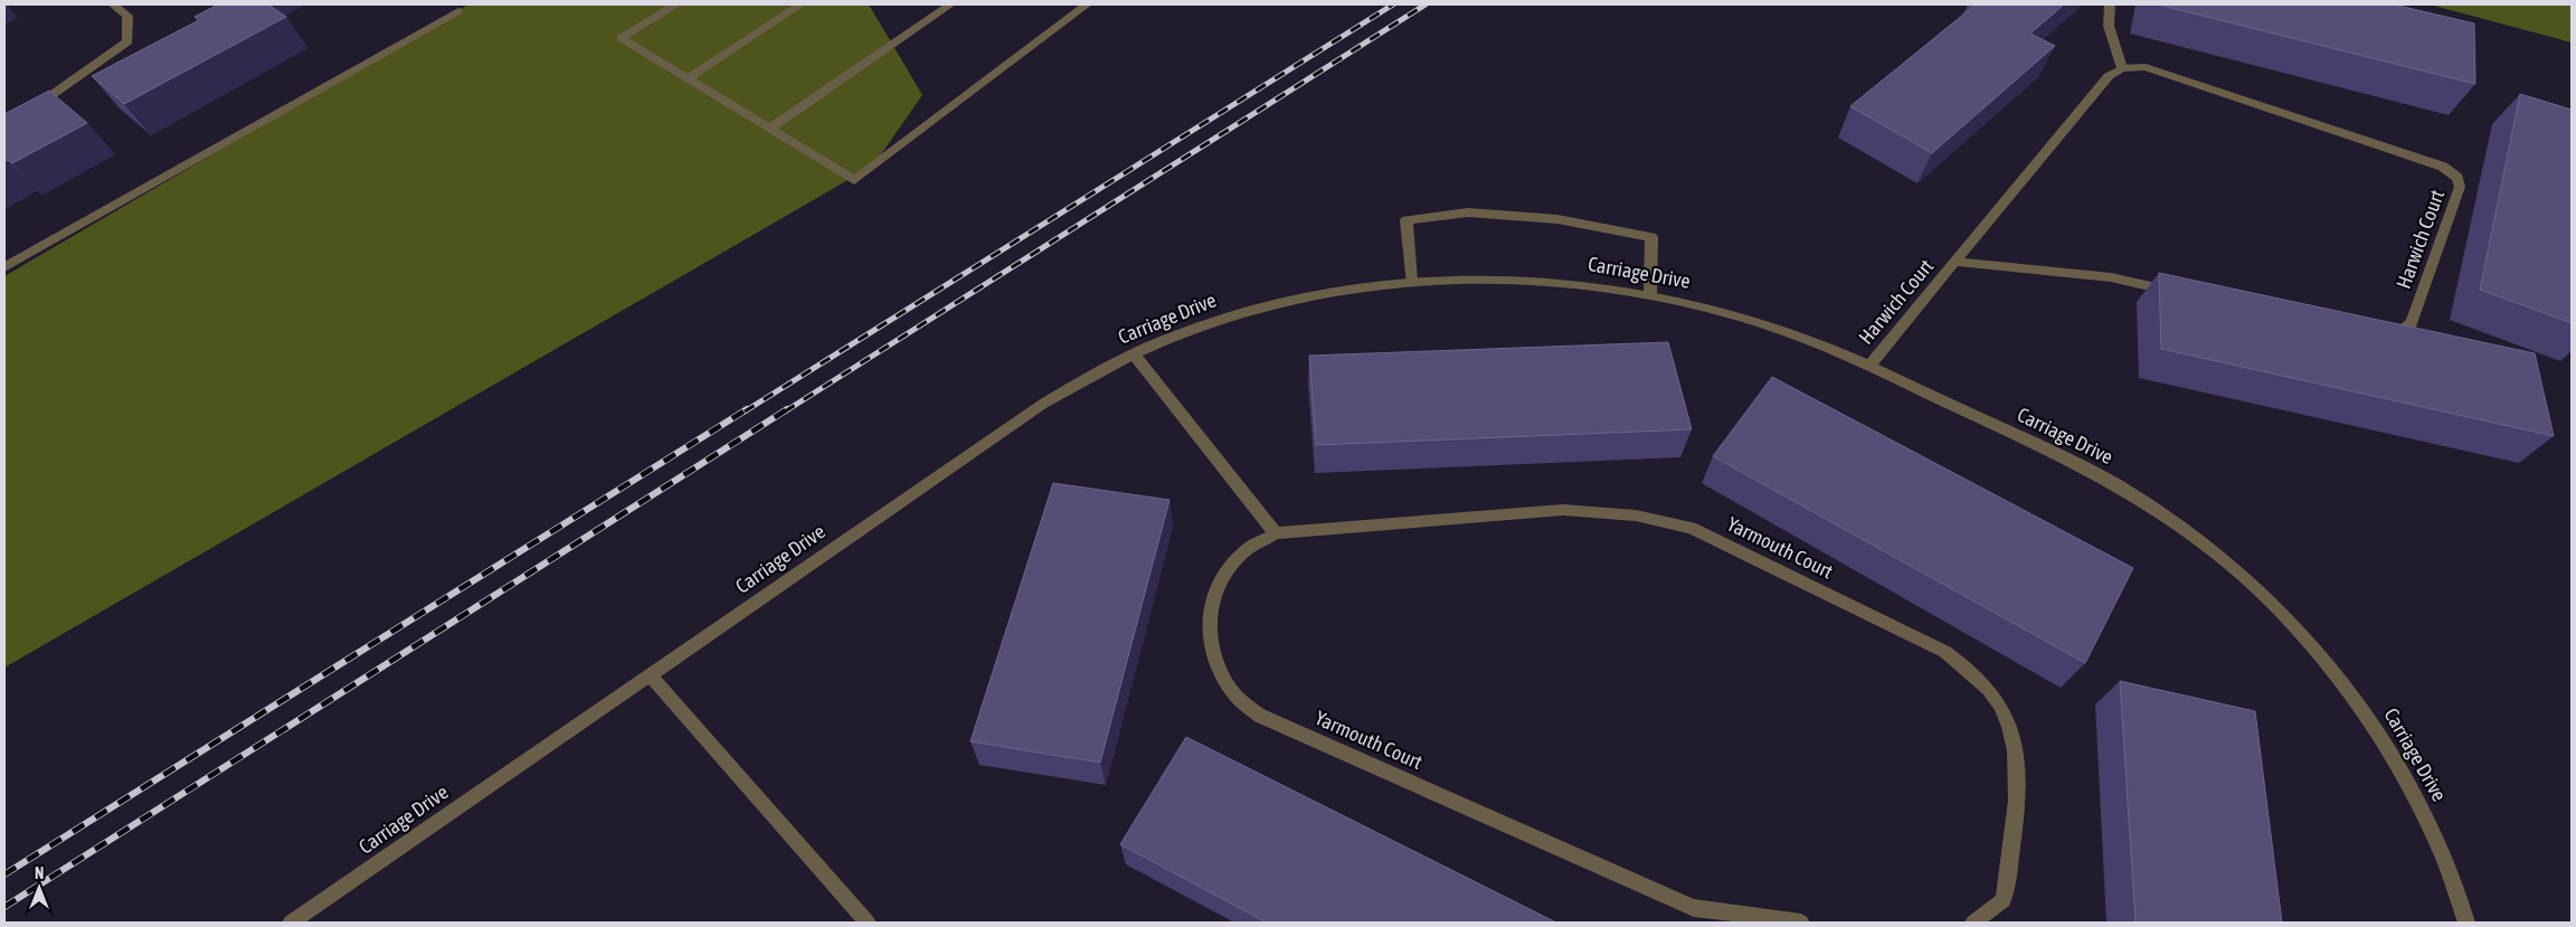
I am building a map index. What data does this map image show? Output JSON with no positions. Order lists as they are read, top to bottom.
{
  "streets": {
    "street": ["Harwich Court", "Carriage Drive", "Yarmouth Court"]
  },
  "crossings": [
    ["Harwich Court", "Carriage Drive"]
  ],
  "north": "top"
}
